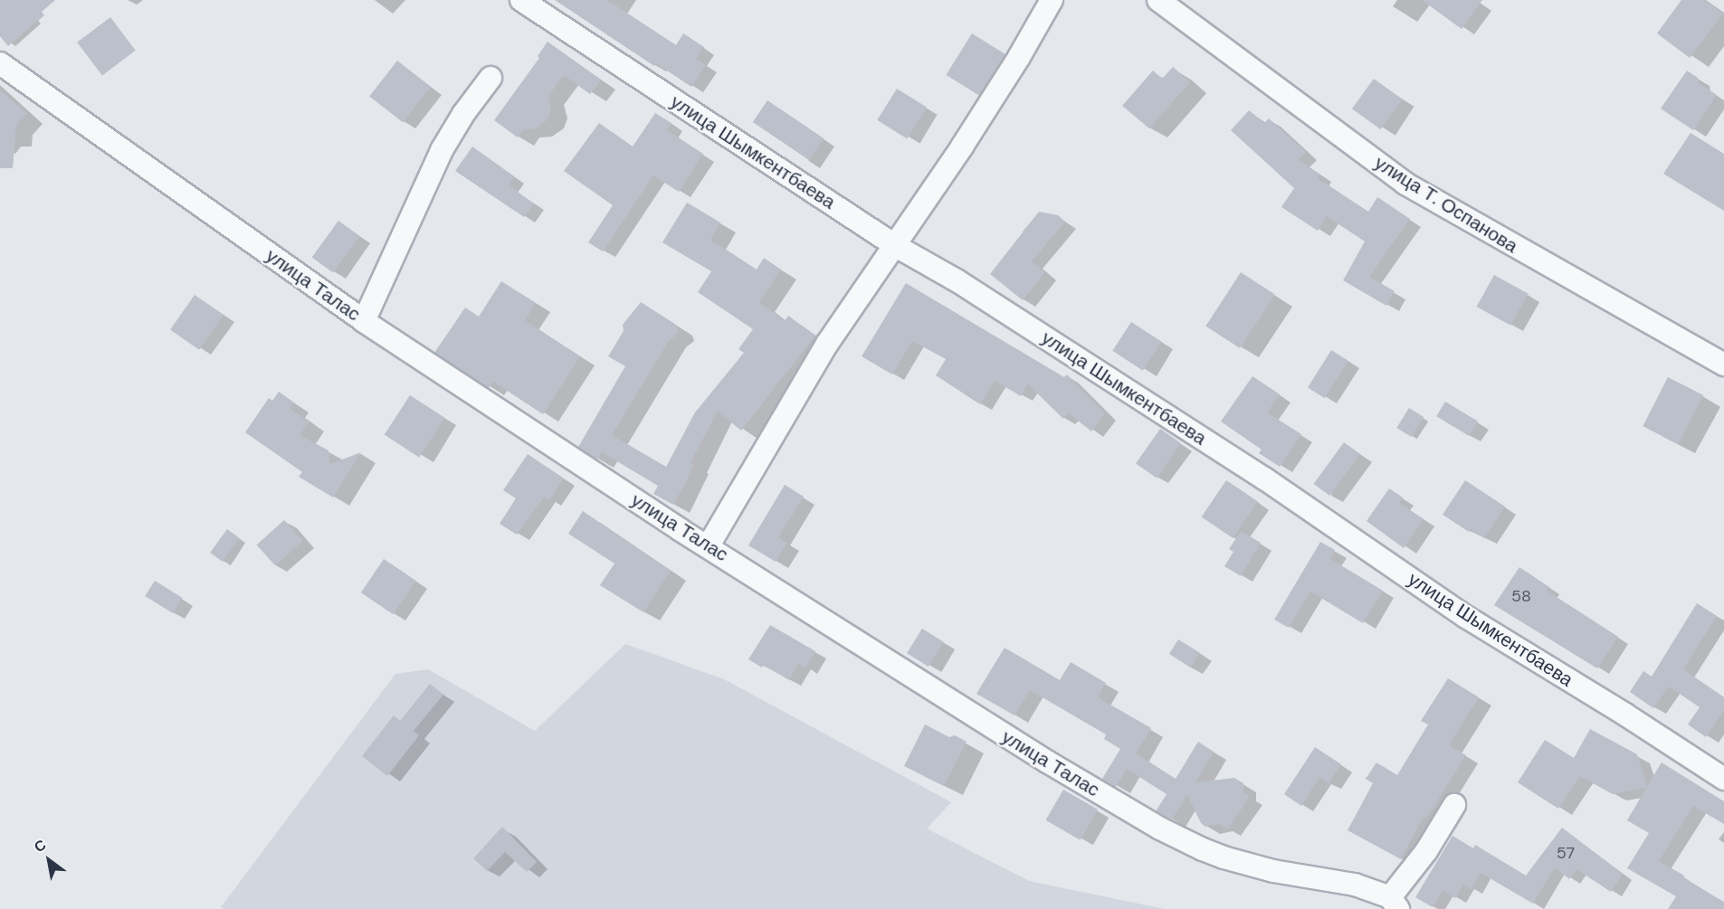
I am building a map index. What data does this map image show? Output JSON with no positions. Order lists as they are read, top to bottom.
{
  "streets": {
    "street": ["улица Шымкентбаева", "улица Т. Оспанова", "улица Талас"]
  },
  "house_numbers": ["58", "57"],
  "north": "top left"
}
